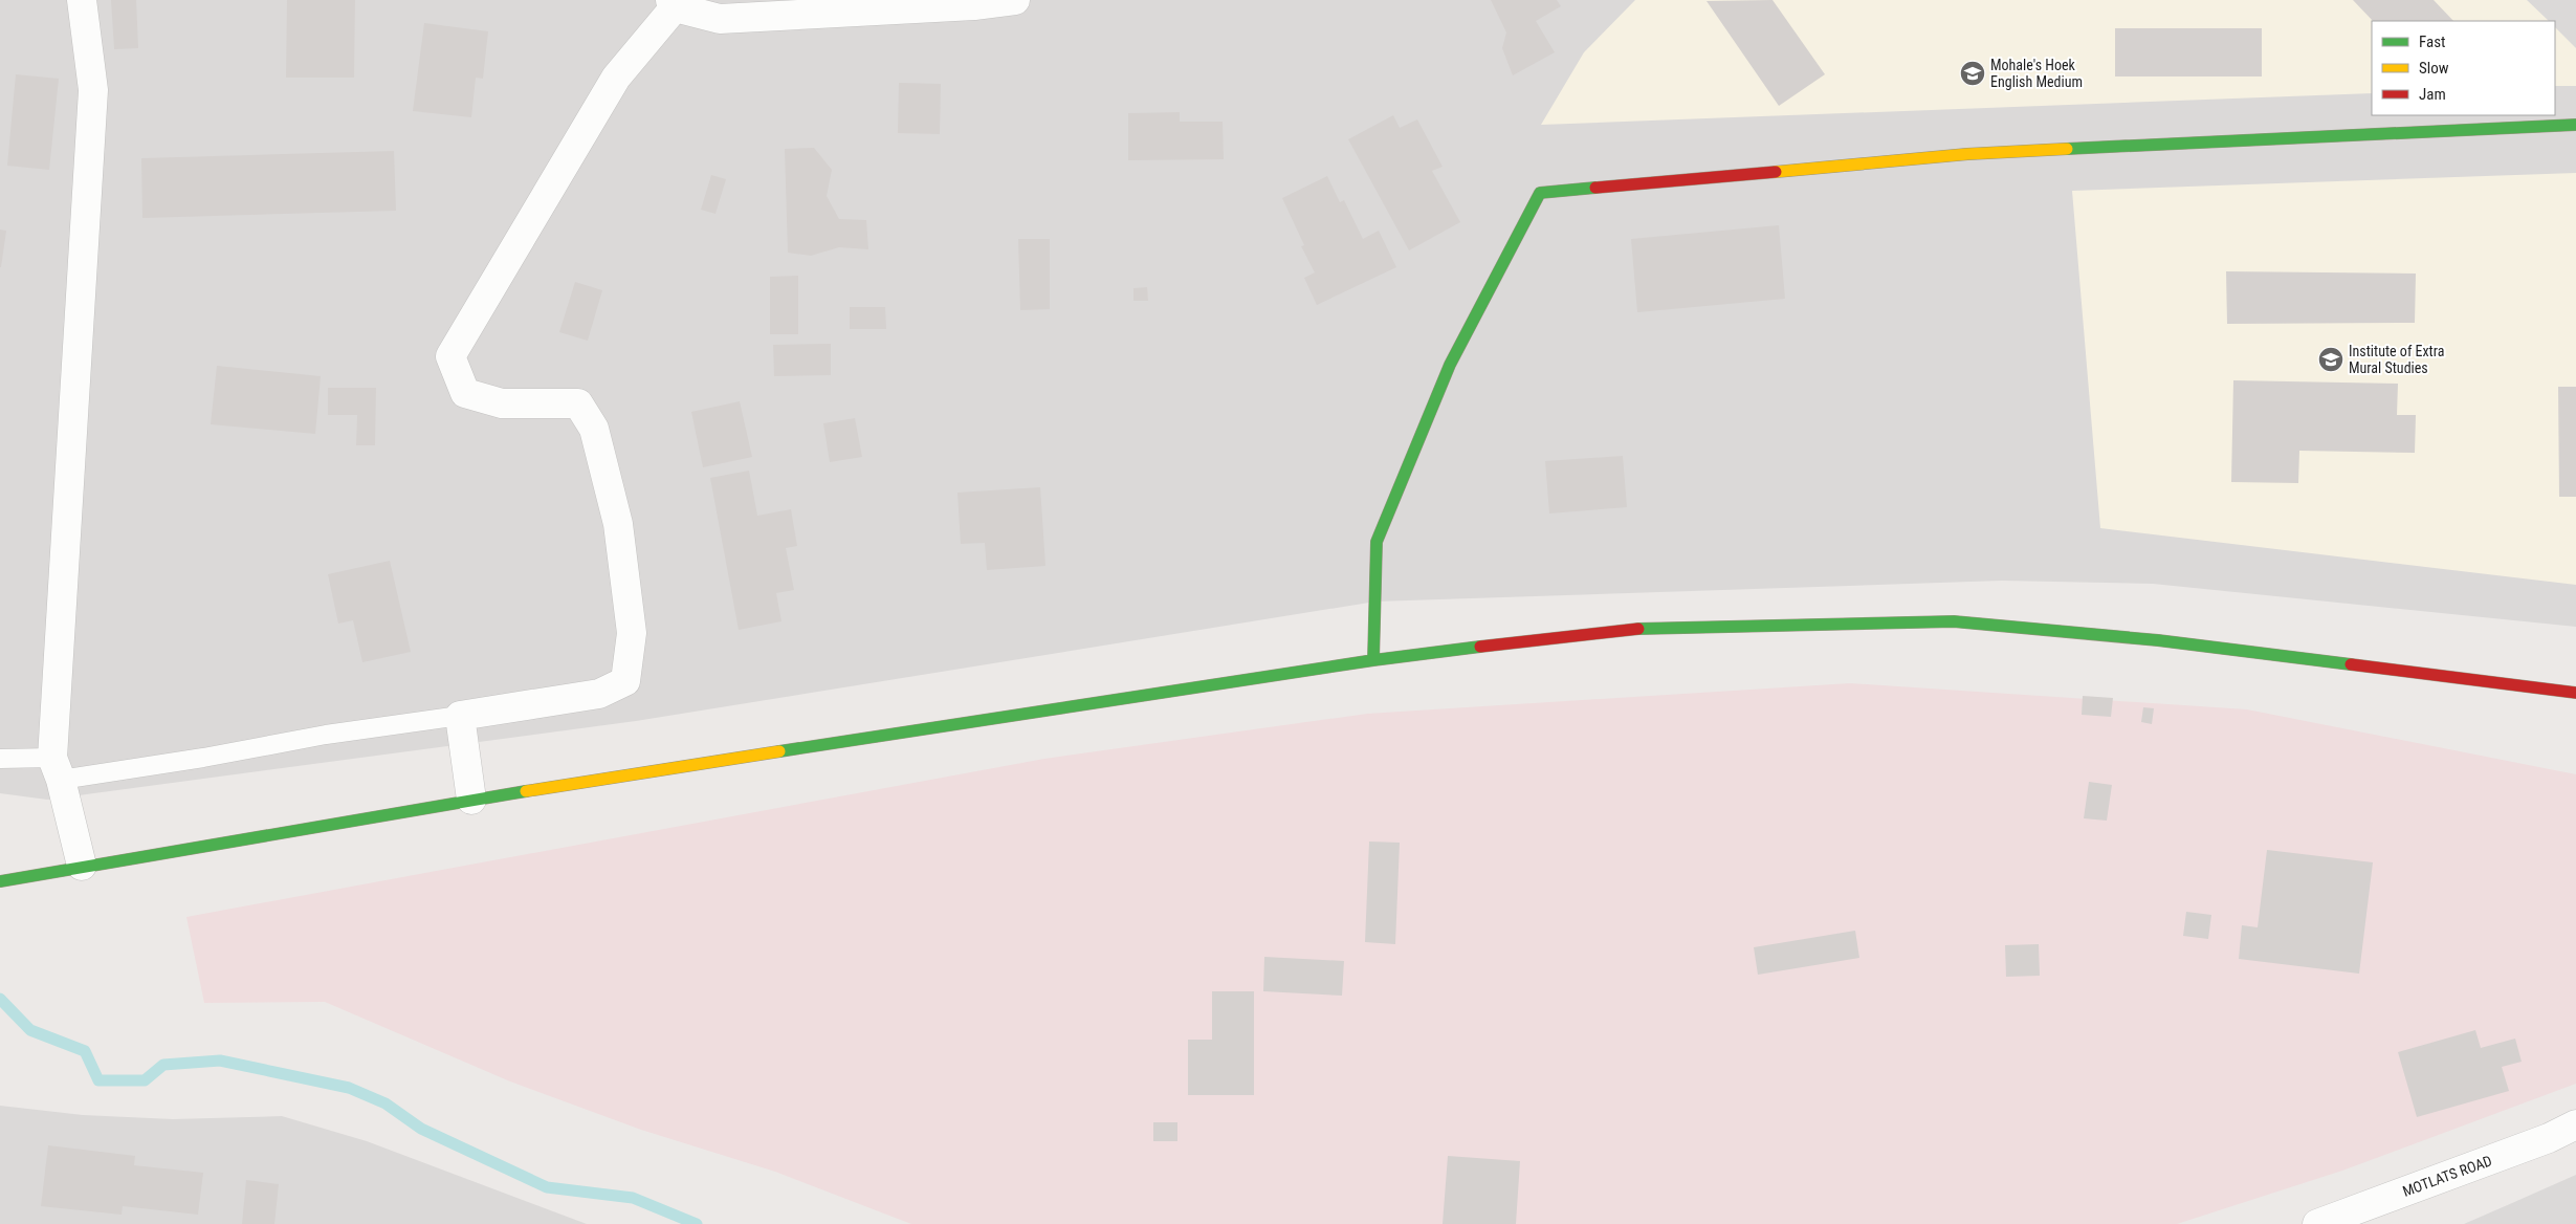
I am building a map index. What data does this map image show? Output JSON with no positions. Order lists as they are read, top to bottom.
{
  "streets": {
    "street": ["MOTLATS ROAD"]
  },
  "places": {
    "school or university": ["Mohale's Hoek English Medium", "Institute of Extra Mural Studies"]
  },
  "legend": ["Fast", "Slow", "Jam"]
}
